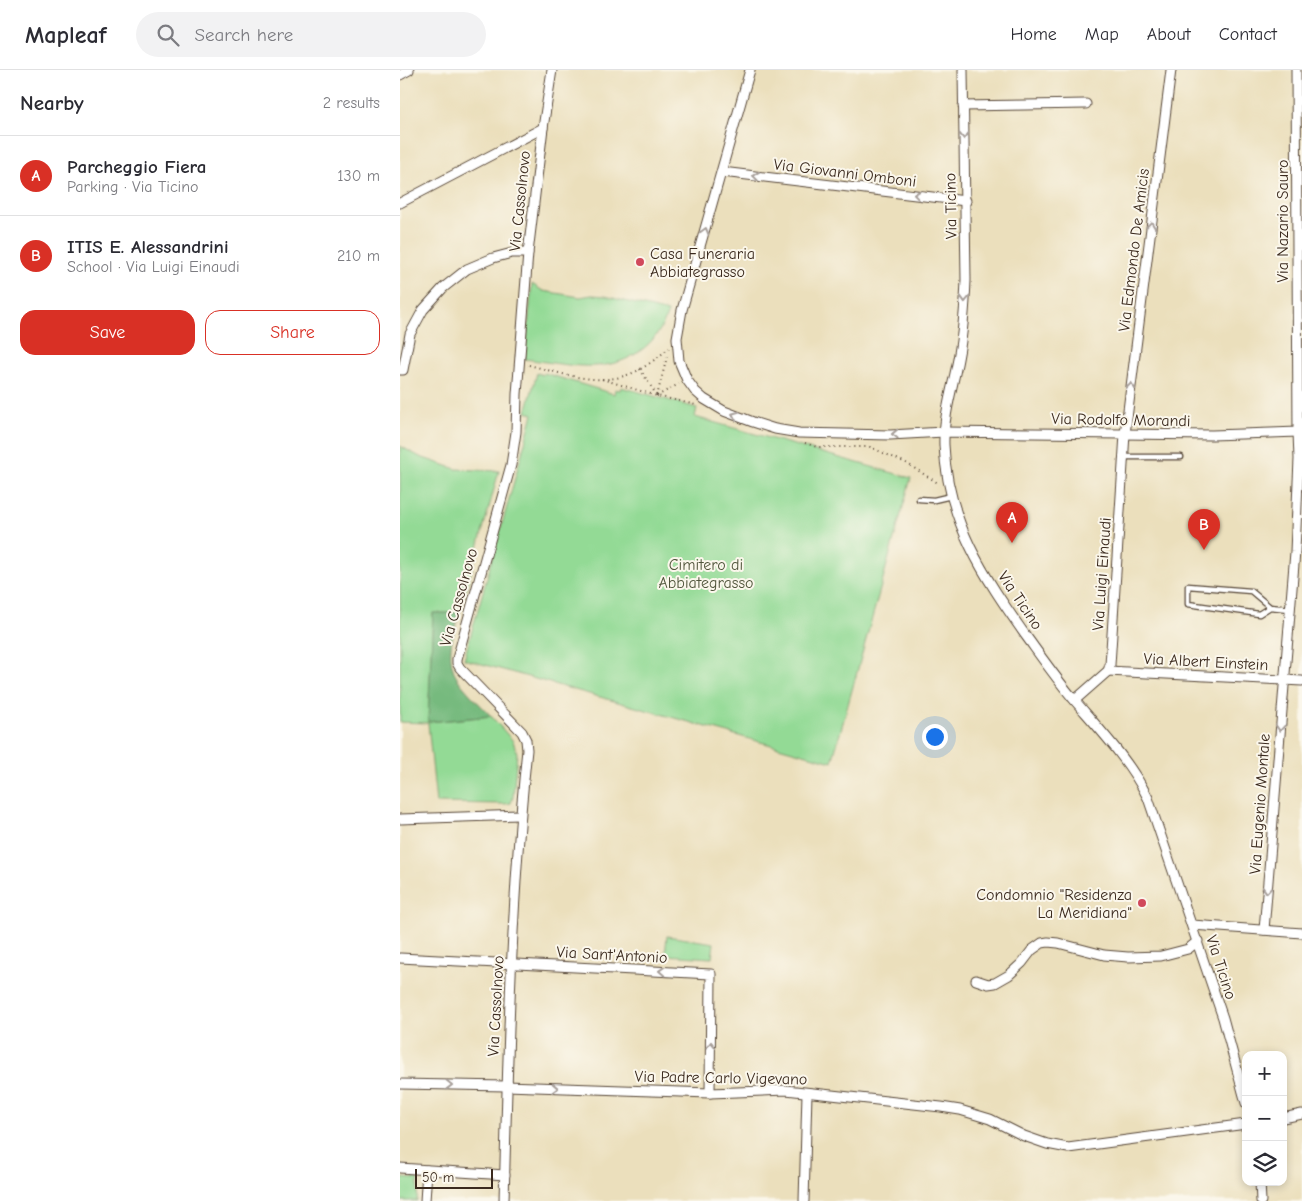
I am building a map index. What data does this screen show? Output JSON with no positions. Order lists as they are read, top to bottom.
{
  "streets": {
    "street": [
      "Via Giovanni Omboni",
      "Via Cassolnovo",
      "Via Ticino",
      "Via Nazario Sauro",
      "Via Edmondo De Amicis",
      "Via Rodolfo Morandi",
      "Via Luigi Einaudi",
      "Via Albert Einstein",
      "Via Eugenio Montale",
      "Via Sant'Antonio",
      "Via Padre Carlo Vigevano"
    ]
  },
  "crossings": [
    ["Via Giovanni Omboni", "Via Ticino"],
    ["Via Cassolnovo", "Via Sant'Antonio"],
    ["Via Cassolnovo", "Via Padre Carlo Vigevano"],
    ["Via Ticino", "Via Rodolfo Morandi"],
    ["Via Nazario Sauro", "Via Rodolfo Morandi"],
    ["Via Nazario Sauro", "Via Eugenio Montale"],
    ["Via Edmondo De Amicis", "Via Rodolfo Morandi"],
    ["Via Edmondo De Amicis", "Via Luigi Einaudi"],
    ["Via Rodolfo Morandi", "Via Luigi Einaudi"],
    ["Via Luigi Einaudi", "Via Albert Einstein"],
    ["Via Albert Einstein", "Via Eugenio Montale"],
    ["Via Sant'Antonio", "Via Padre Carlo Vigevano"]
  ],
  "one_way": [
    "Via Giovanni Omboni",
    "Via Edmondo De Amicis",
    "Via Rodolfo Morandi",
    "Via Eugenio Montale",
    "Via Padre Carlo Vigevano"
  ],
  "parks": ["Cimitero di Abbiategrasso"],
  "places": ["Casa Funeraria Abbiategrasso", "Condomnio \"Residenza La Meridiana\""],
  "scale_bar": "50 m",
  "page": {
    "header": "Mapleaf",
    "search": "Search here",
    "nav": [
      "Home",
      "Map",
      "About",
      "Contact"
    ],
    "heading": ["Nearby", "2 results"],
    "list": [
      {
        "mark": "A",
        "name": "Parcheggio Fiera",
        "note": "Parking · Via Ticino",
        "value": "130 m"
      },
      {
        "mark": "B",
        "name": "ITIS E. Alessandrini",
        "note": "School · Via Luigi Einaudi",
        "value": "210 m"
      }
    ],
    "buttons": ["Save", "Share"],
    "pins": ["A", "B"],
    "map_buttons": ["+", "−"],
    "scale": "50 m"
  }
}
